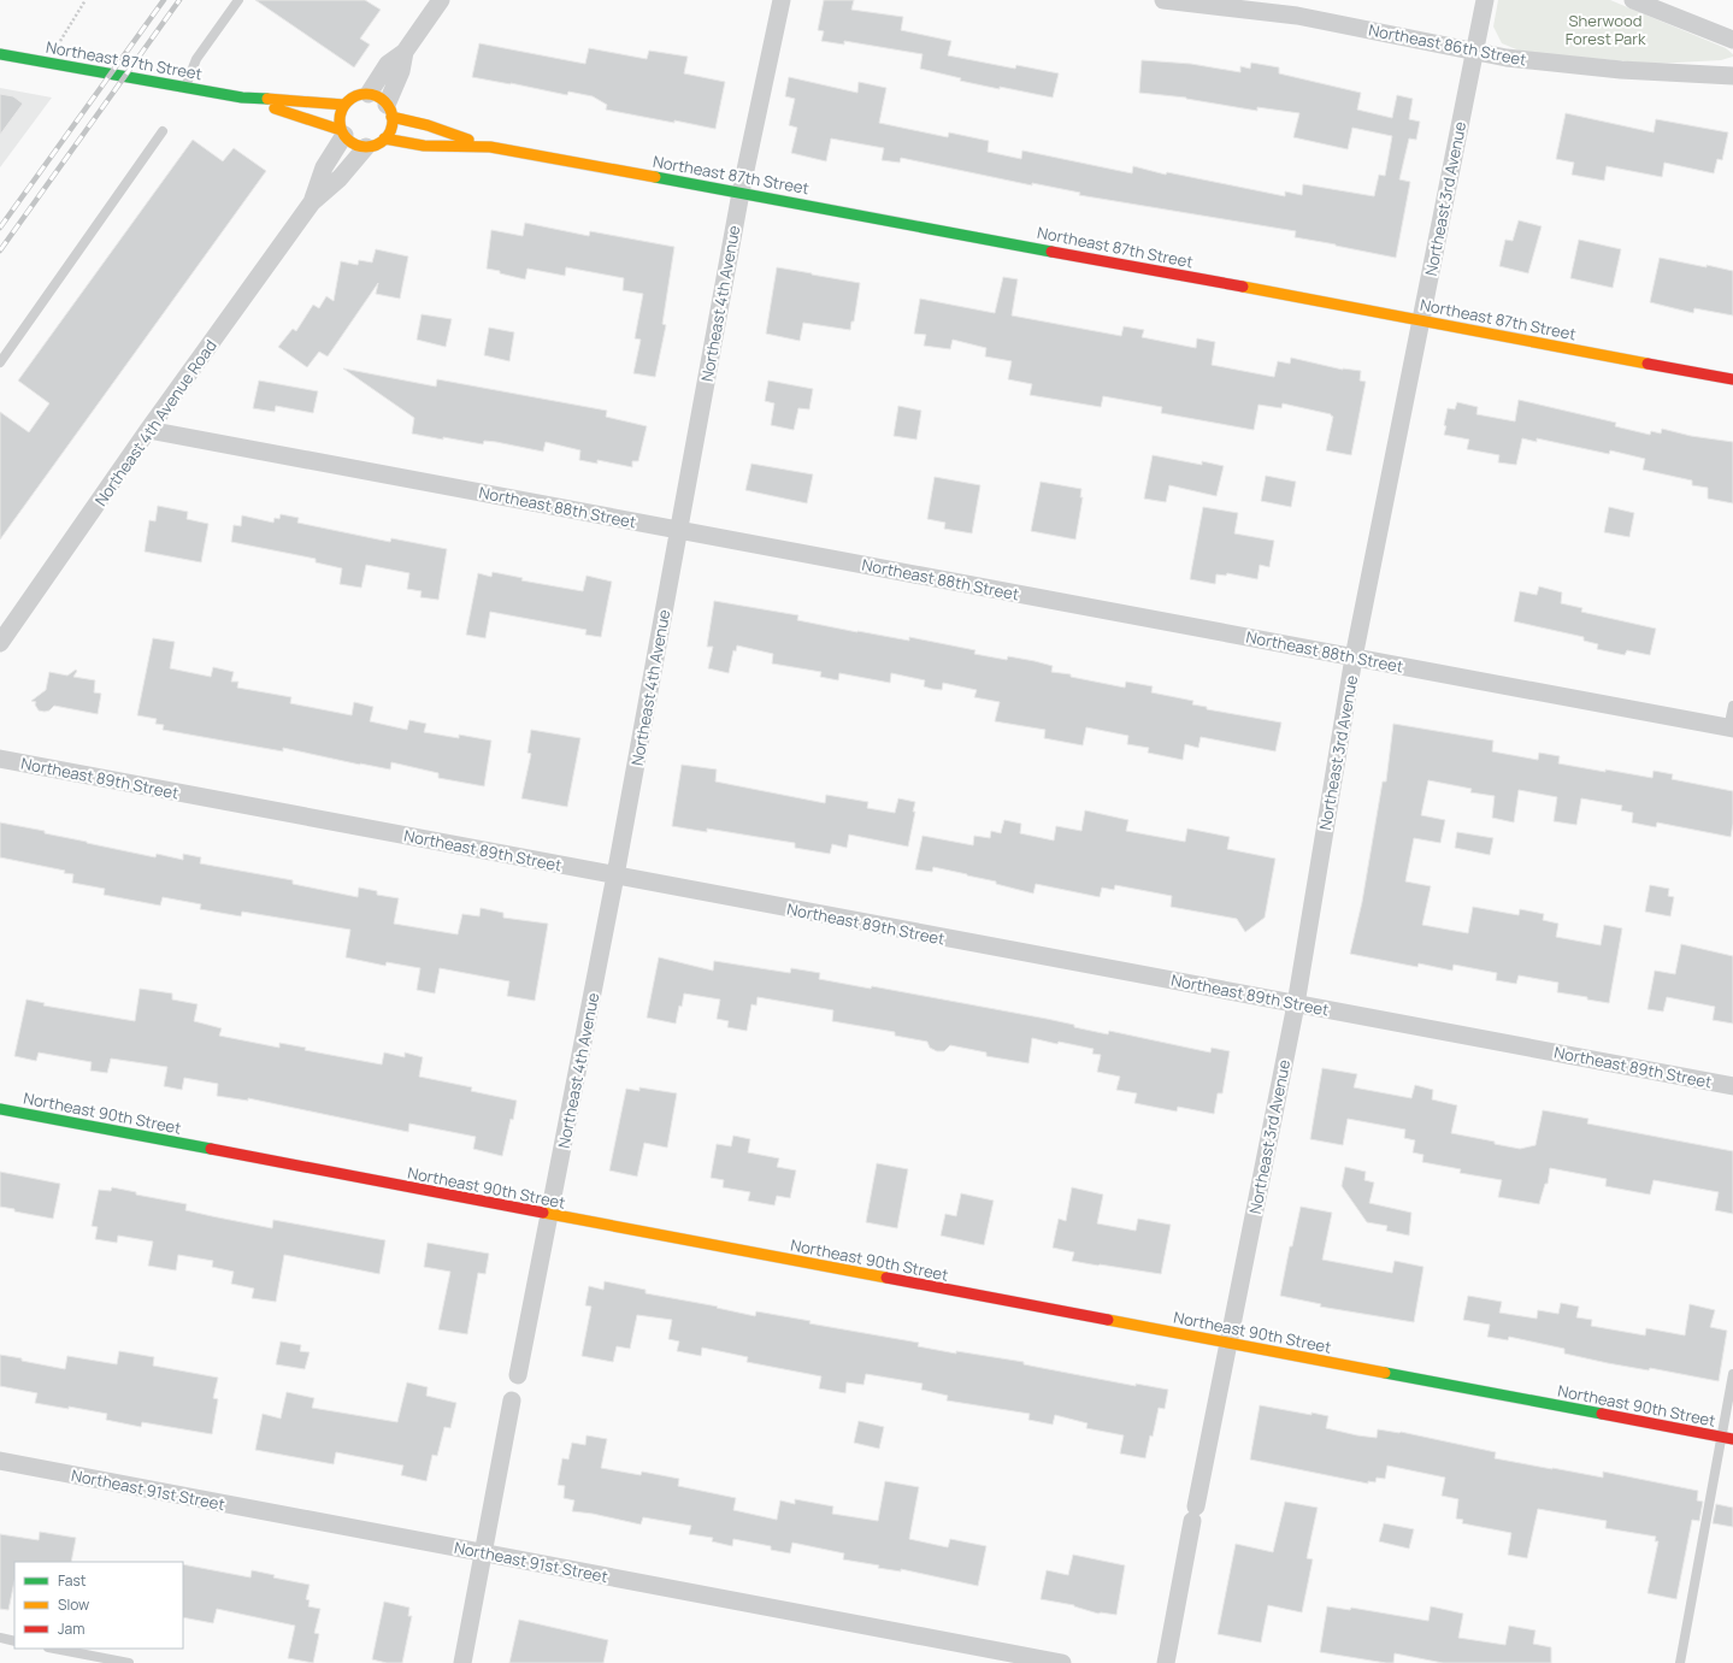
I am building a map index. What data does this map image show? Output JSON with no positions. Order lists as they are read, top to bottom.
{
  "streets": {
    "street": [
      "Northeast 86th Street",
      "Northeast 87th Street",
      "Northeast 3rd Avenue",
      "Northeast 4th Avenue",
      "Northeast 4th Avenue Road",
      "Northeast 88th Street",
      "Northeast 89th Street",
      "Northeast 90th Street",
      "Northeast 91st Street"
    ]
  },
  "crossings": [
    ["Northeast 86th Street", "Northeast 3rd Avenue"],
    ["Northeast 87th Street", "Northeast 3rd Avenue"],
    ["Northeast 87th Street", "Northeast 4th Avenue"],
    ["Northeast 87th Street", "Northeast 4th Avenue Road"],
    ["Northeast 3rd Avenue", "Northeast 88th Street"],
    ["Northeast 3rd Avenue", "Northeast 89th Street"],
    ["Northeast 3rd Avenue", "Northeast 90th Street"],
    ["Northeast 4th Avenue", "Northeast 88th Street"],
    ["Northeast 4th Avenue", "Northeast 89th Street"],
    ["Northeast 4th Avenue", "Northeast 90th Street"],
    ["Northeast 4th Avenue Road", "Northeast 88th Street"]
  ],
  "parks": ["Sherwood Forest Park"],
  "legend": ["Fast", "Slow", "Jam"]
}
